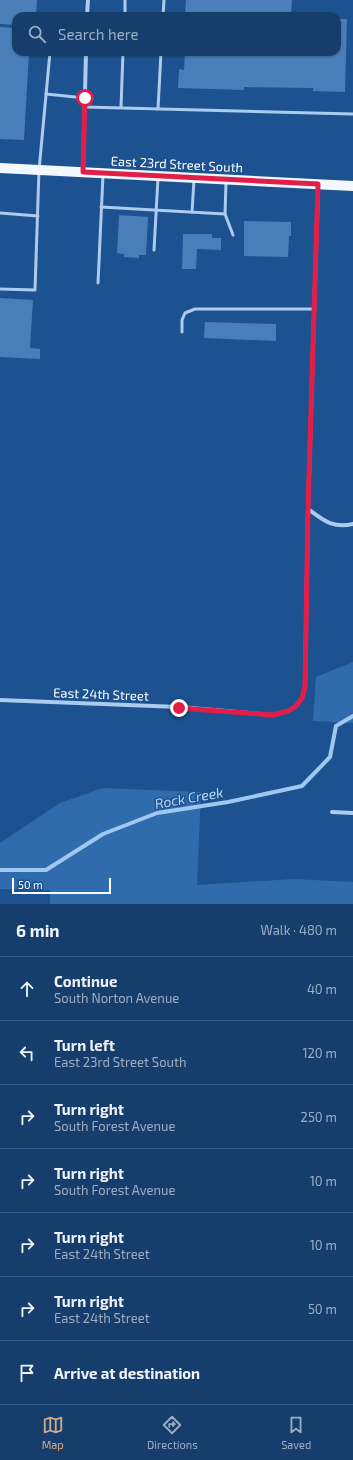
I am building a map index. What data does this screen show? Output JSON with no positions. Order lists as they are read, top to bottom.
{
  "streets": {
    "main road": ["East 23rd Street South"],
    "street": ["East 24th Street"]
  },
  "water": ["Rock Creek"],
  "scale_bar": "50 m",
  "page": {
    "search": "Search here",
    "scale": "50 m",
    "heading": ["6 min", "Walk · 480 m"],
    "list": [
      ["Continue", "South Norton Avenue", "40 m"],
      ["Turn left", "East 23rd Street South", "120 m"],
      ["Turn right", "South Forest Avenue", "250 m"],
      ["Turn right", "South Forest Avenue", "10 m"],
      ["Turn right", "East 24th Street", "10 m"],
      ["Turn right", "East 24th Street", "50 m"],
      "Arrive at destination"
    ],
    "nav": ["Map", "Directions", "Saved"]
  }
}
